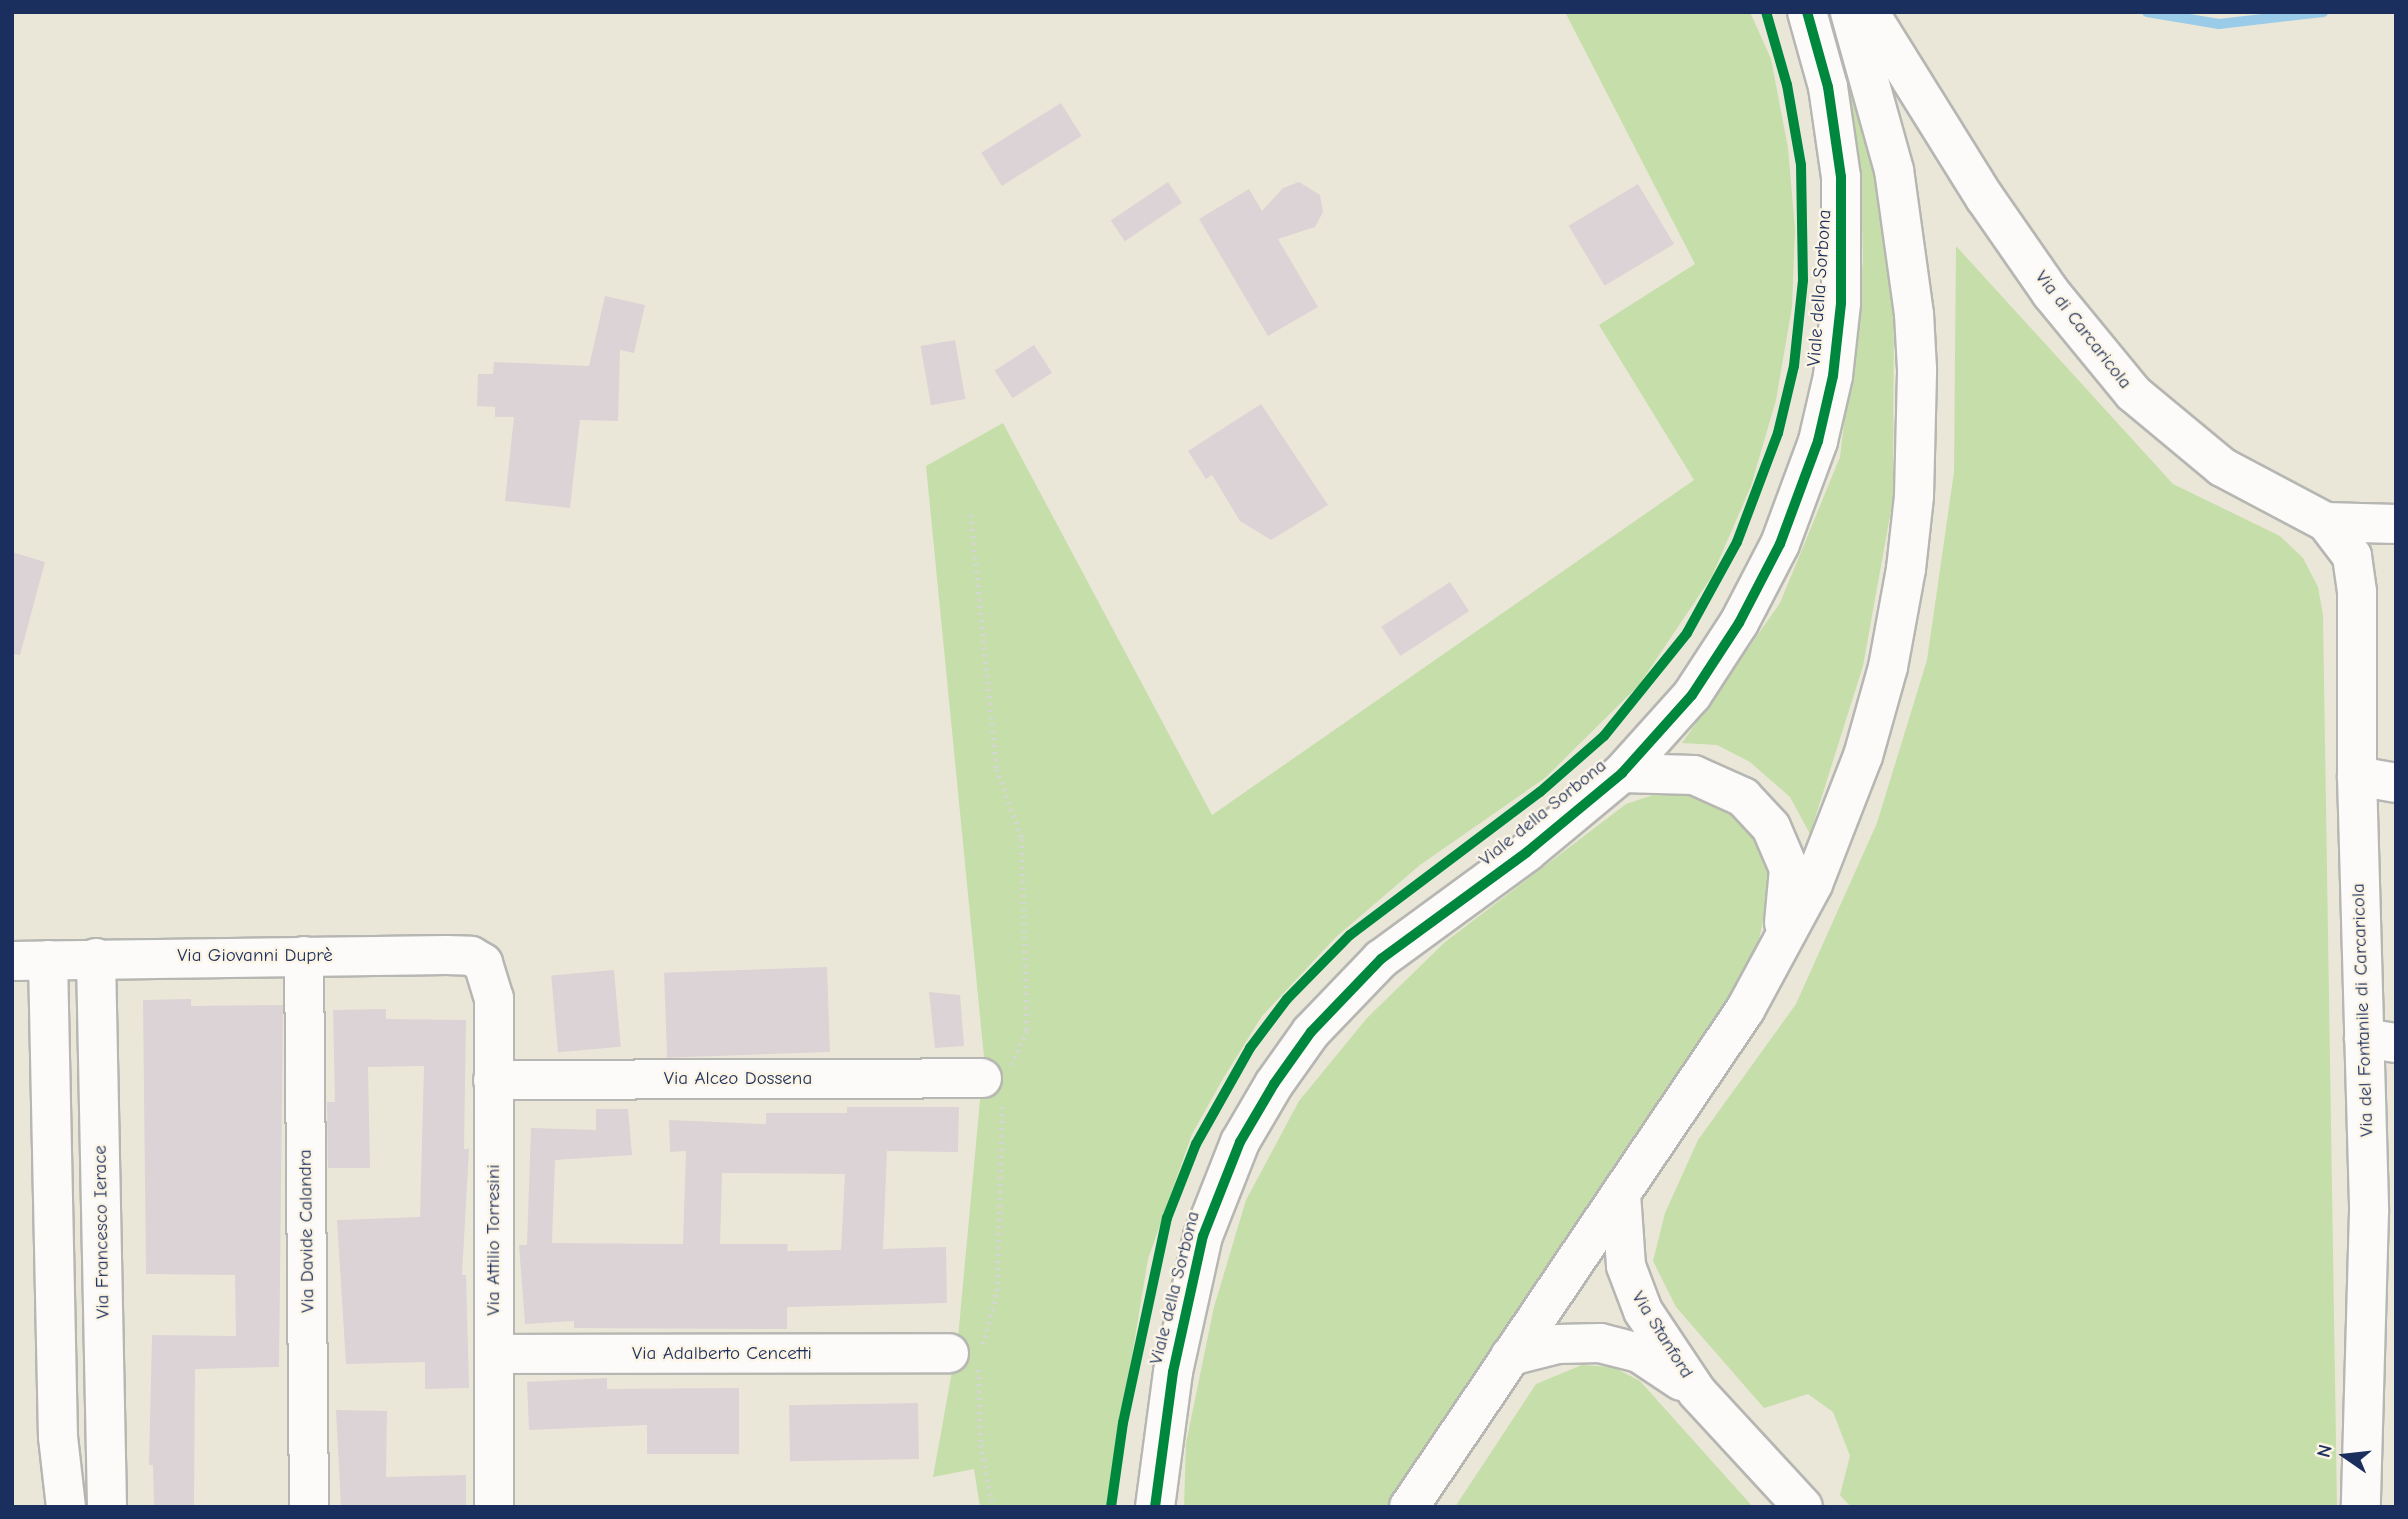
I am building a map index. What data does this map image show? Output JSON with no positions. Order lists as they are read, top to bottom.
{
  "streets": {
    "street": [
      "Viale della Sorbona",
      "Via di Carcaricola",
      "Via Giovanni Duprè",
      "Via del Fontanile di Carcaricola",
      "Via Alceo Dossena",
      "Via Davide Calandra",
      "Via Francesco Ierace",
      "Via Attilio Torresini",
      "Via Stanford",
      "Via Adalberto Cencetti"
    ]
  },
  "crossings": [
    ["Via di Carcaricola", "Via del Fontanile di Carcaricola"],
    ["Via Giovanni Duprè", "Via Davide Calandra"],
    ["Via Giovanni Duprè", "Via Francesco Ierace"],
    ["Via Giovanni Duprè", "Via Attilio Torresini"],
    ["Via Alceo Dossena", "Via Attilio Torresini"],
    ["Via Attilio Torresini", "Via Adalberto Cencetti"]
  ],
  "north": "left"
}
